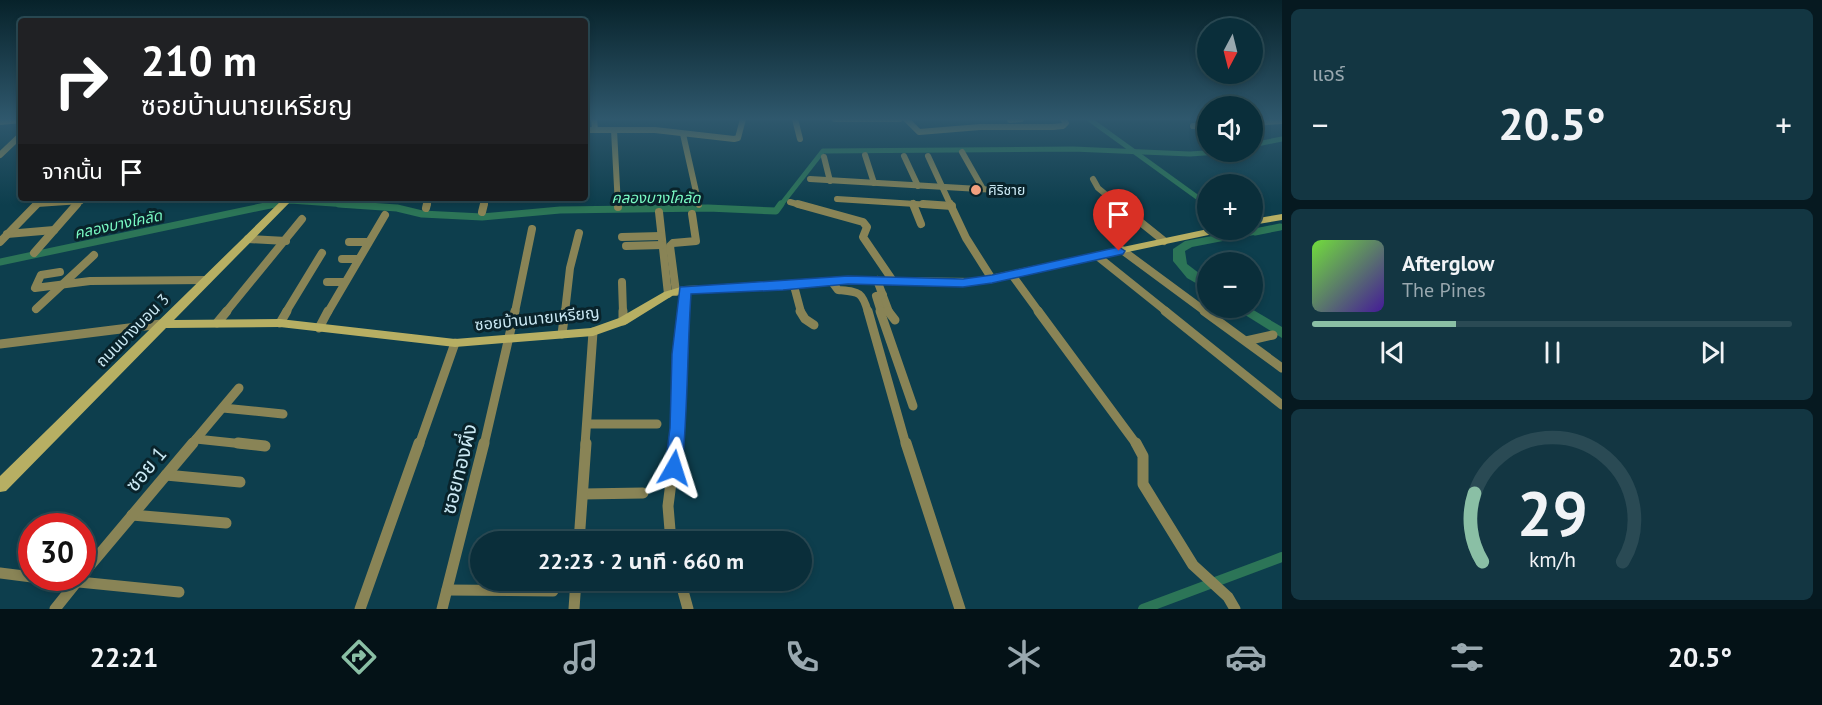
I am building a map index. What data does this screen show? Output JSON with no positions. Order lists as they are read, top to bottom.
{
  "streets": {
    "street": [
      "ซอยบ้านนายเหรียญ",
      "ถนนบางบอน 3",
      "ซอย 1",
      "ซอยทองผึ่ง"
    ]
  },
  "crossings": [
    ["ซอยบ้านนายเหรียญ", "ถนนบางบอน 3"],
    ["ซอยบ้านนายเหรียญ", "ซอยทองผึ่ง"]
  ],
  "water": ["คลองบางโคลัด"],
  "places": ["ศิริชาย"],
  "north": "bottom",
  "page": {
    "tile": "แอร์",
    "map_buttons": ["+", "−"],
    "turn": ["210 m", "ซอยบ้านนายเหรียญ"],
    "heat": ["−", "20.5°", "+"],
    "then": "จากนั้น",
    "song": ["Afterglow", "The Pines"],
    "limit": "30",
    "trip": "22:23 · 2 นาที · 660 m",
    "tabs": ["22:21", "20.5°"],
    "gauge": ["29", "km/h"]
  }
}
